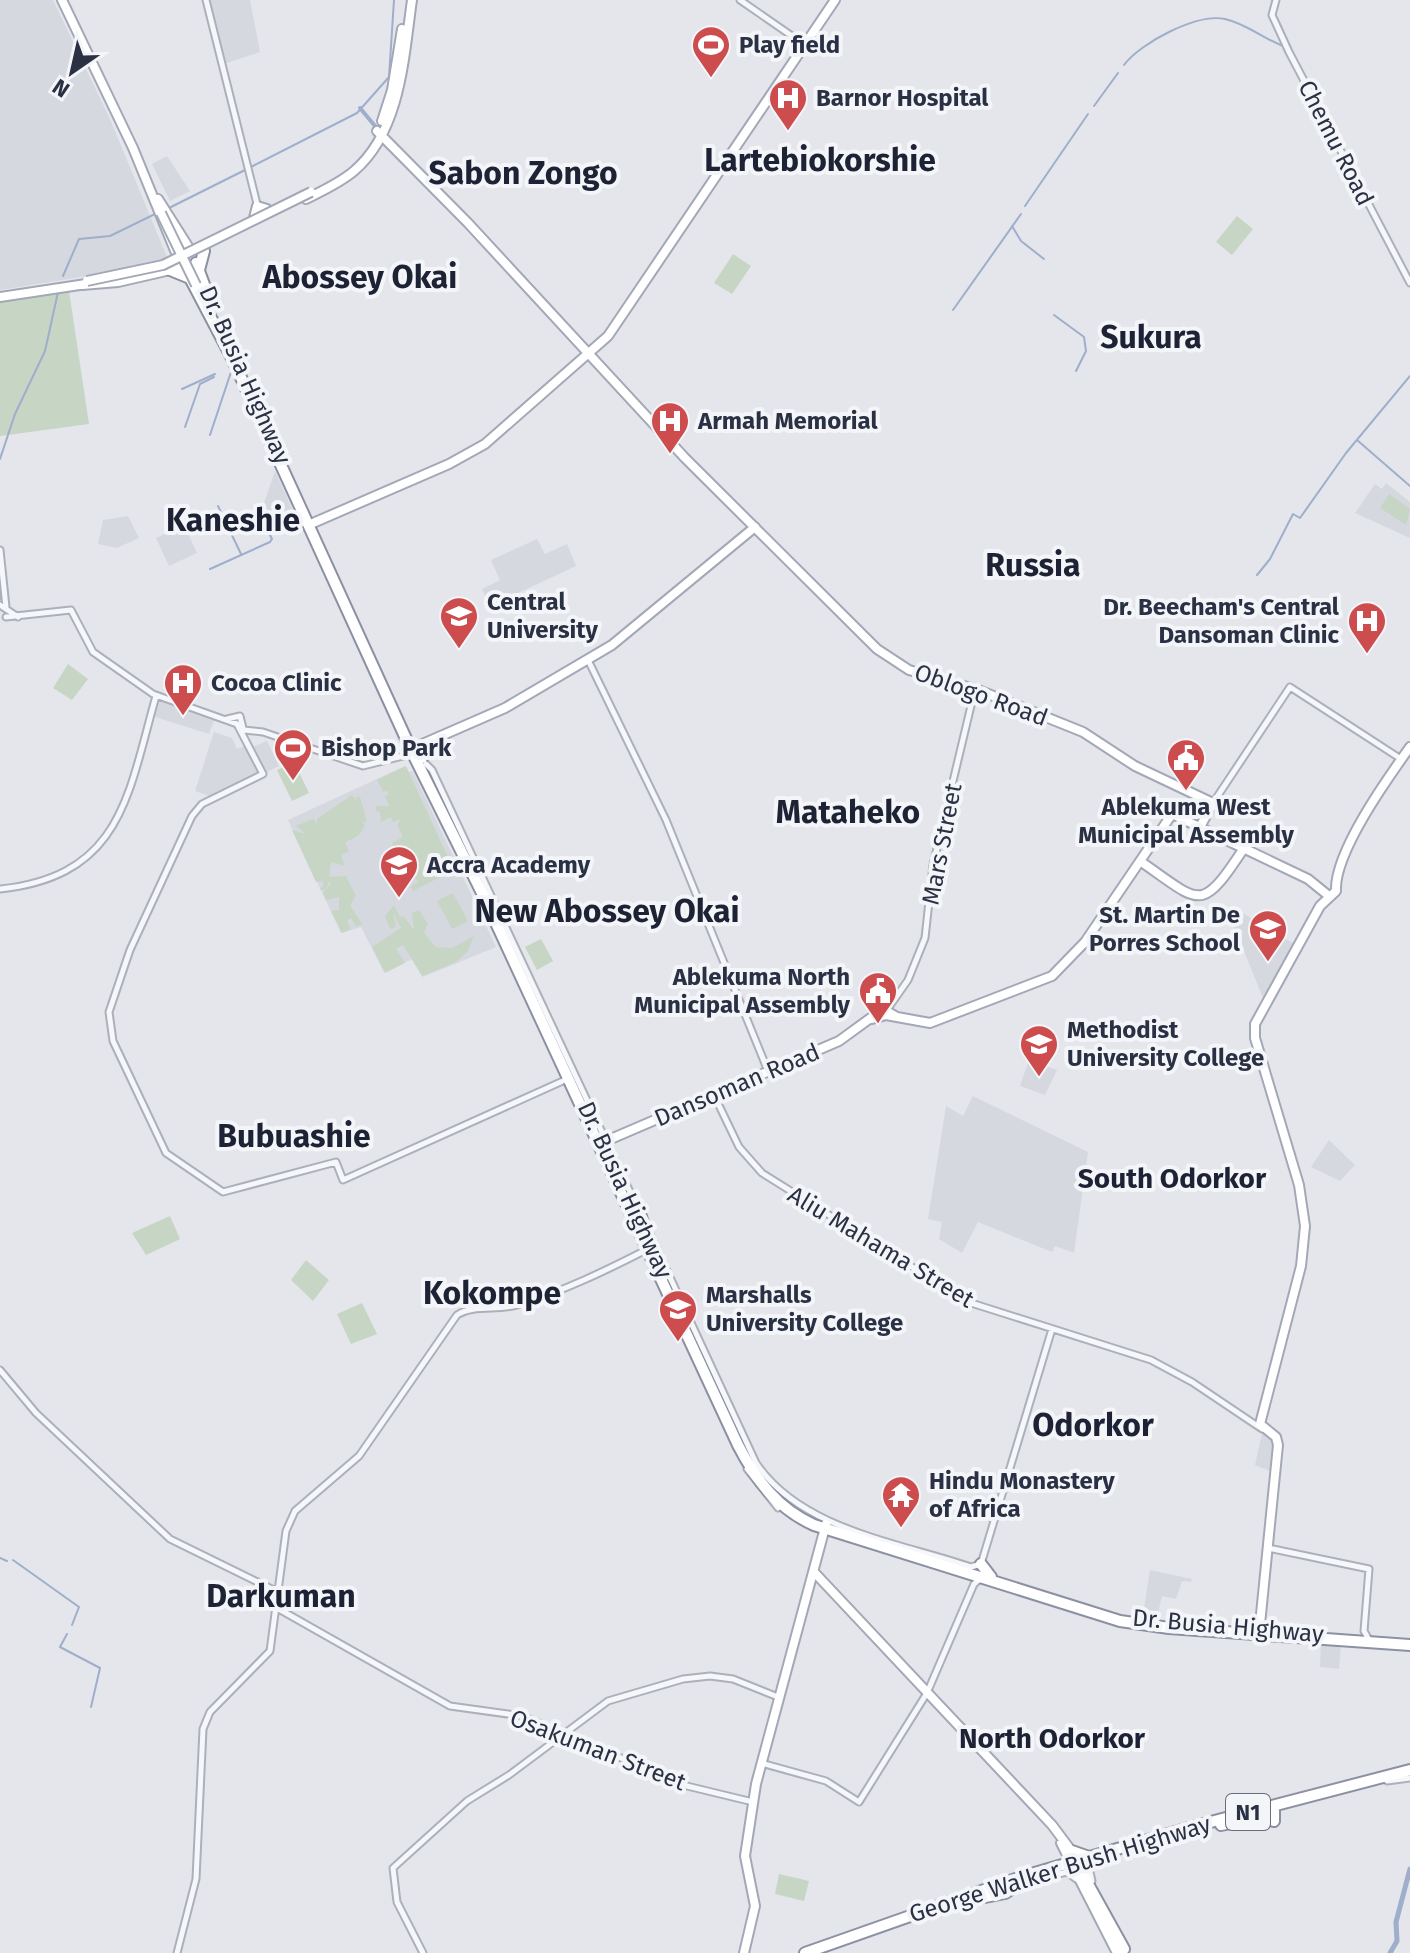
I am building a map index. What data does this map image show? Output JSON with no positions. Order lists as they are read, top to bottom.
{
  "streets": {
    "highway": ["Dr. Busia Highway", "N1", "George Walker Bush Highway"],
    "main road": ["Oblogo Road", "Dansoman Road"],
    "street": [
      "Chemu Road",
      "Mars Street",
      "Aliu Mahama Street",
      "Osakuman Street"
    ]
  },
  "crossings": [
    ["Dr. Busia Highway", "Dansoman Road"],
    ["Oblogo Road", "Mars Street"],
    ["Mars Street", "Dansoman Road"],
    ["Dansoman Road", "Aliu Mahama Street"]
  ],
  "districts": [
    "Lartebiokorshie",
    "Sabon Zongo",
    "Abossey Okai",
    "Sukura",
    "Kaneshie",
    "Russia",
    "Mataheko",
    "New Abossey Okai",
    "Bubuashie",
    "South Odorkor",
    "Kokompe",
    "Odorkor",
    "Darkuman",
    "North Odorkor"
  ],
  "places": {
    "sports": ["Play field", "Bishop Park"],
    "hospital": [
      "Barnor Hospital",
      "Armah Memorial",
      "Dr. Beecham's Central Dansoman Clinic",
      "Cocoa Clinic"
    ],
    "school or university": [
      "Central University",
      "Accra Academy",
      "St. Martin De Porres School",
      "Methodist University College",
      "Marshalls University College"
    ],
    "public building": ["Ablekuma West Municipal Assembly", "Ablekuma North Municipal Assembly"],
    "temple": ["Hindu Monastery of Africa"]
  },
  "north": "bottom left"
}
